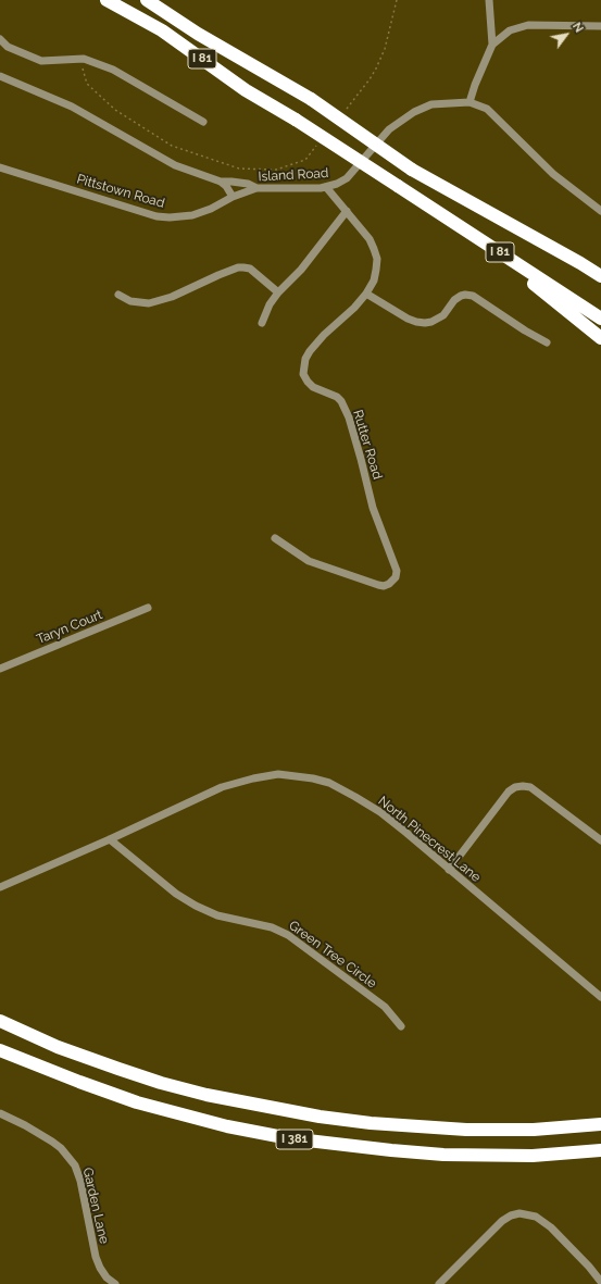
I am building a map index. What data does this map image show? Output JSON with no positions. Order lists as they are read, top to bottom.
{
  "streets": {
    "highway": ["I 81", "I 381"],
    "street": [
      "Island Road",
      "Pittstown Road",
      "Rutter Road",
      "Taryn Court",
      "North Pinecrest Lane",
      "Green Tree Circle",
      "Garden Lane"
    ]
  },
  "crossings": [
    ["Island Road", "Pittstown Road"],
    ["Island Road", "Rutter Road"],
    ["North Pinecrest Lane", "Green Tree Circle"]
  ],
  "north": "top right"
}
